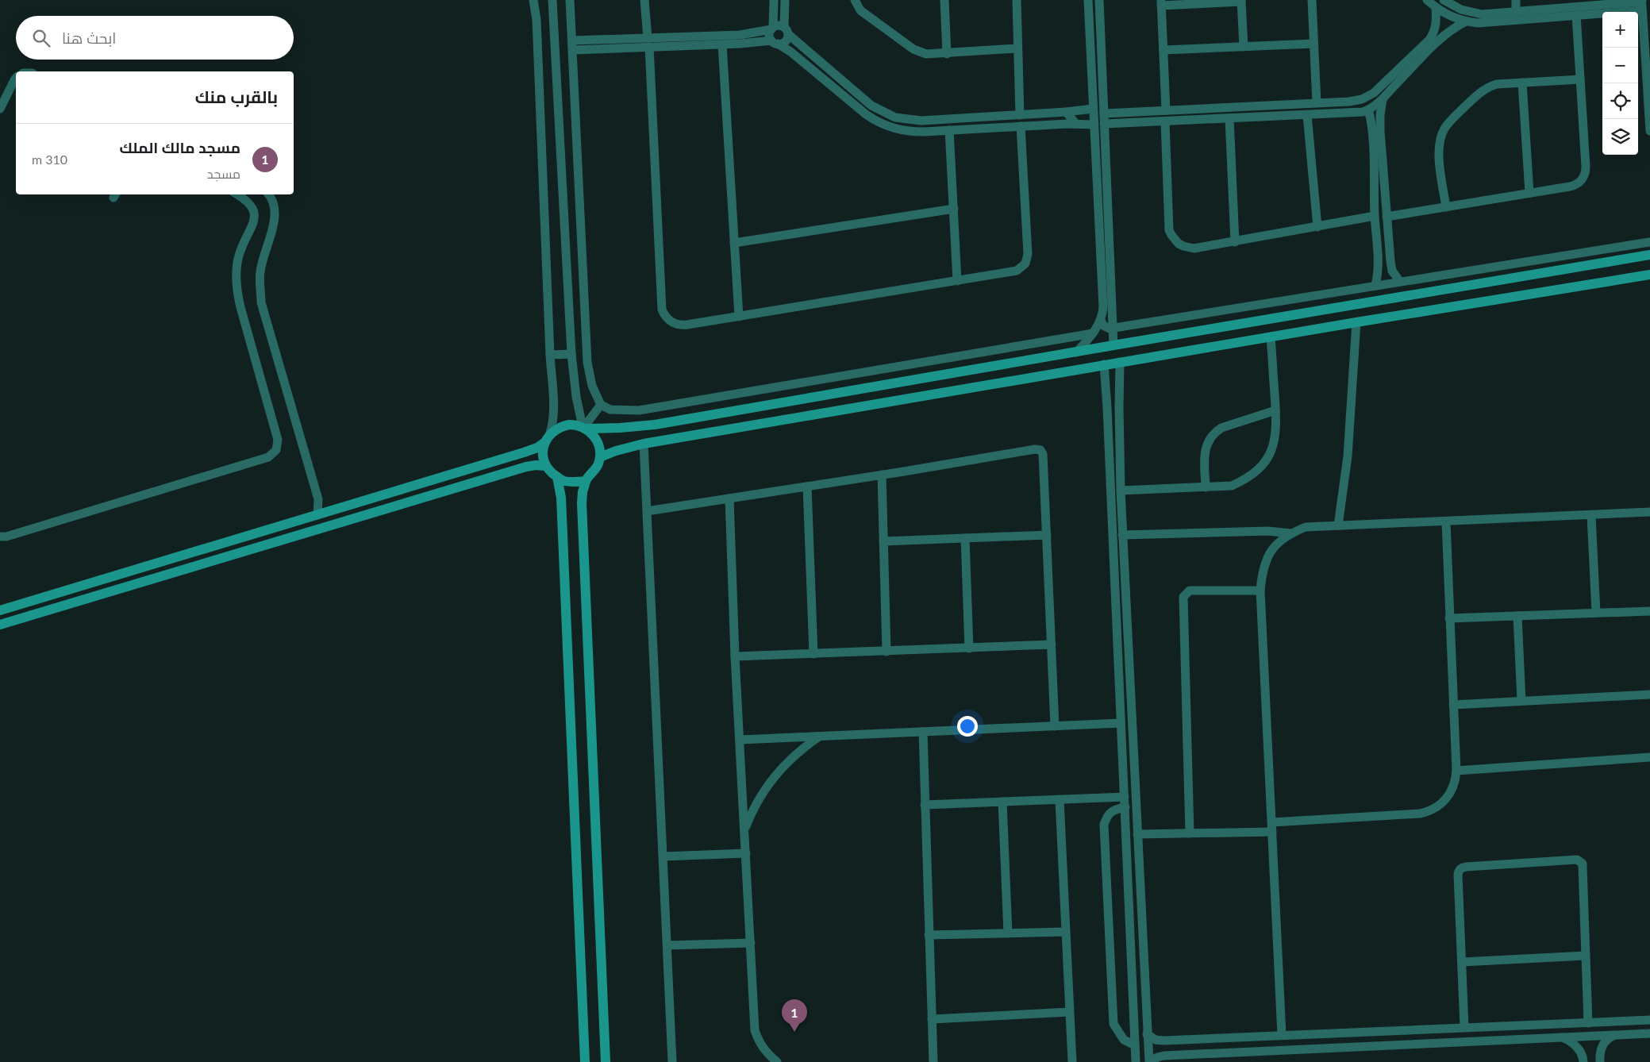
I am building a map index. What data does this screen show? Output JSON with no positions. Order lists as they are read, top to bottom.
{
  "page": {
    "map_buttons": ["+", "−"],
    "search": "ابحث هنا",
    "heading": "بالقرب منك",
    "list": [
      {
        "mark": "1",
        "name": "مسجد مالك الملك",
        "note": "مسجد",
        "value": "310 m"
      }
    ],
    "pins": "1"
  }
}
